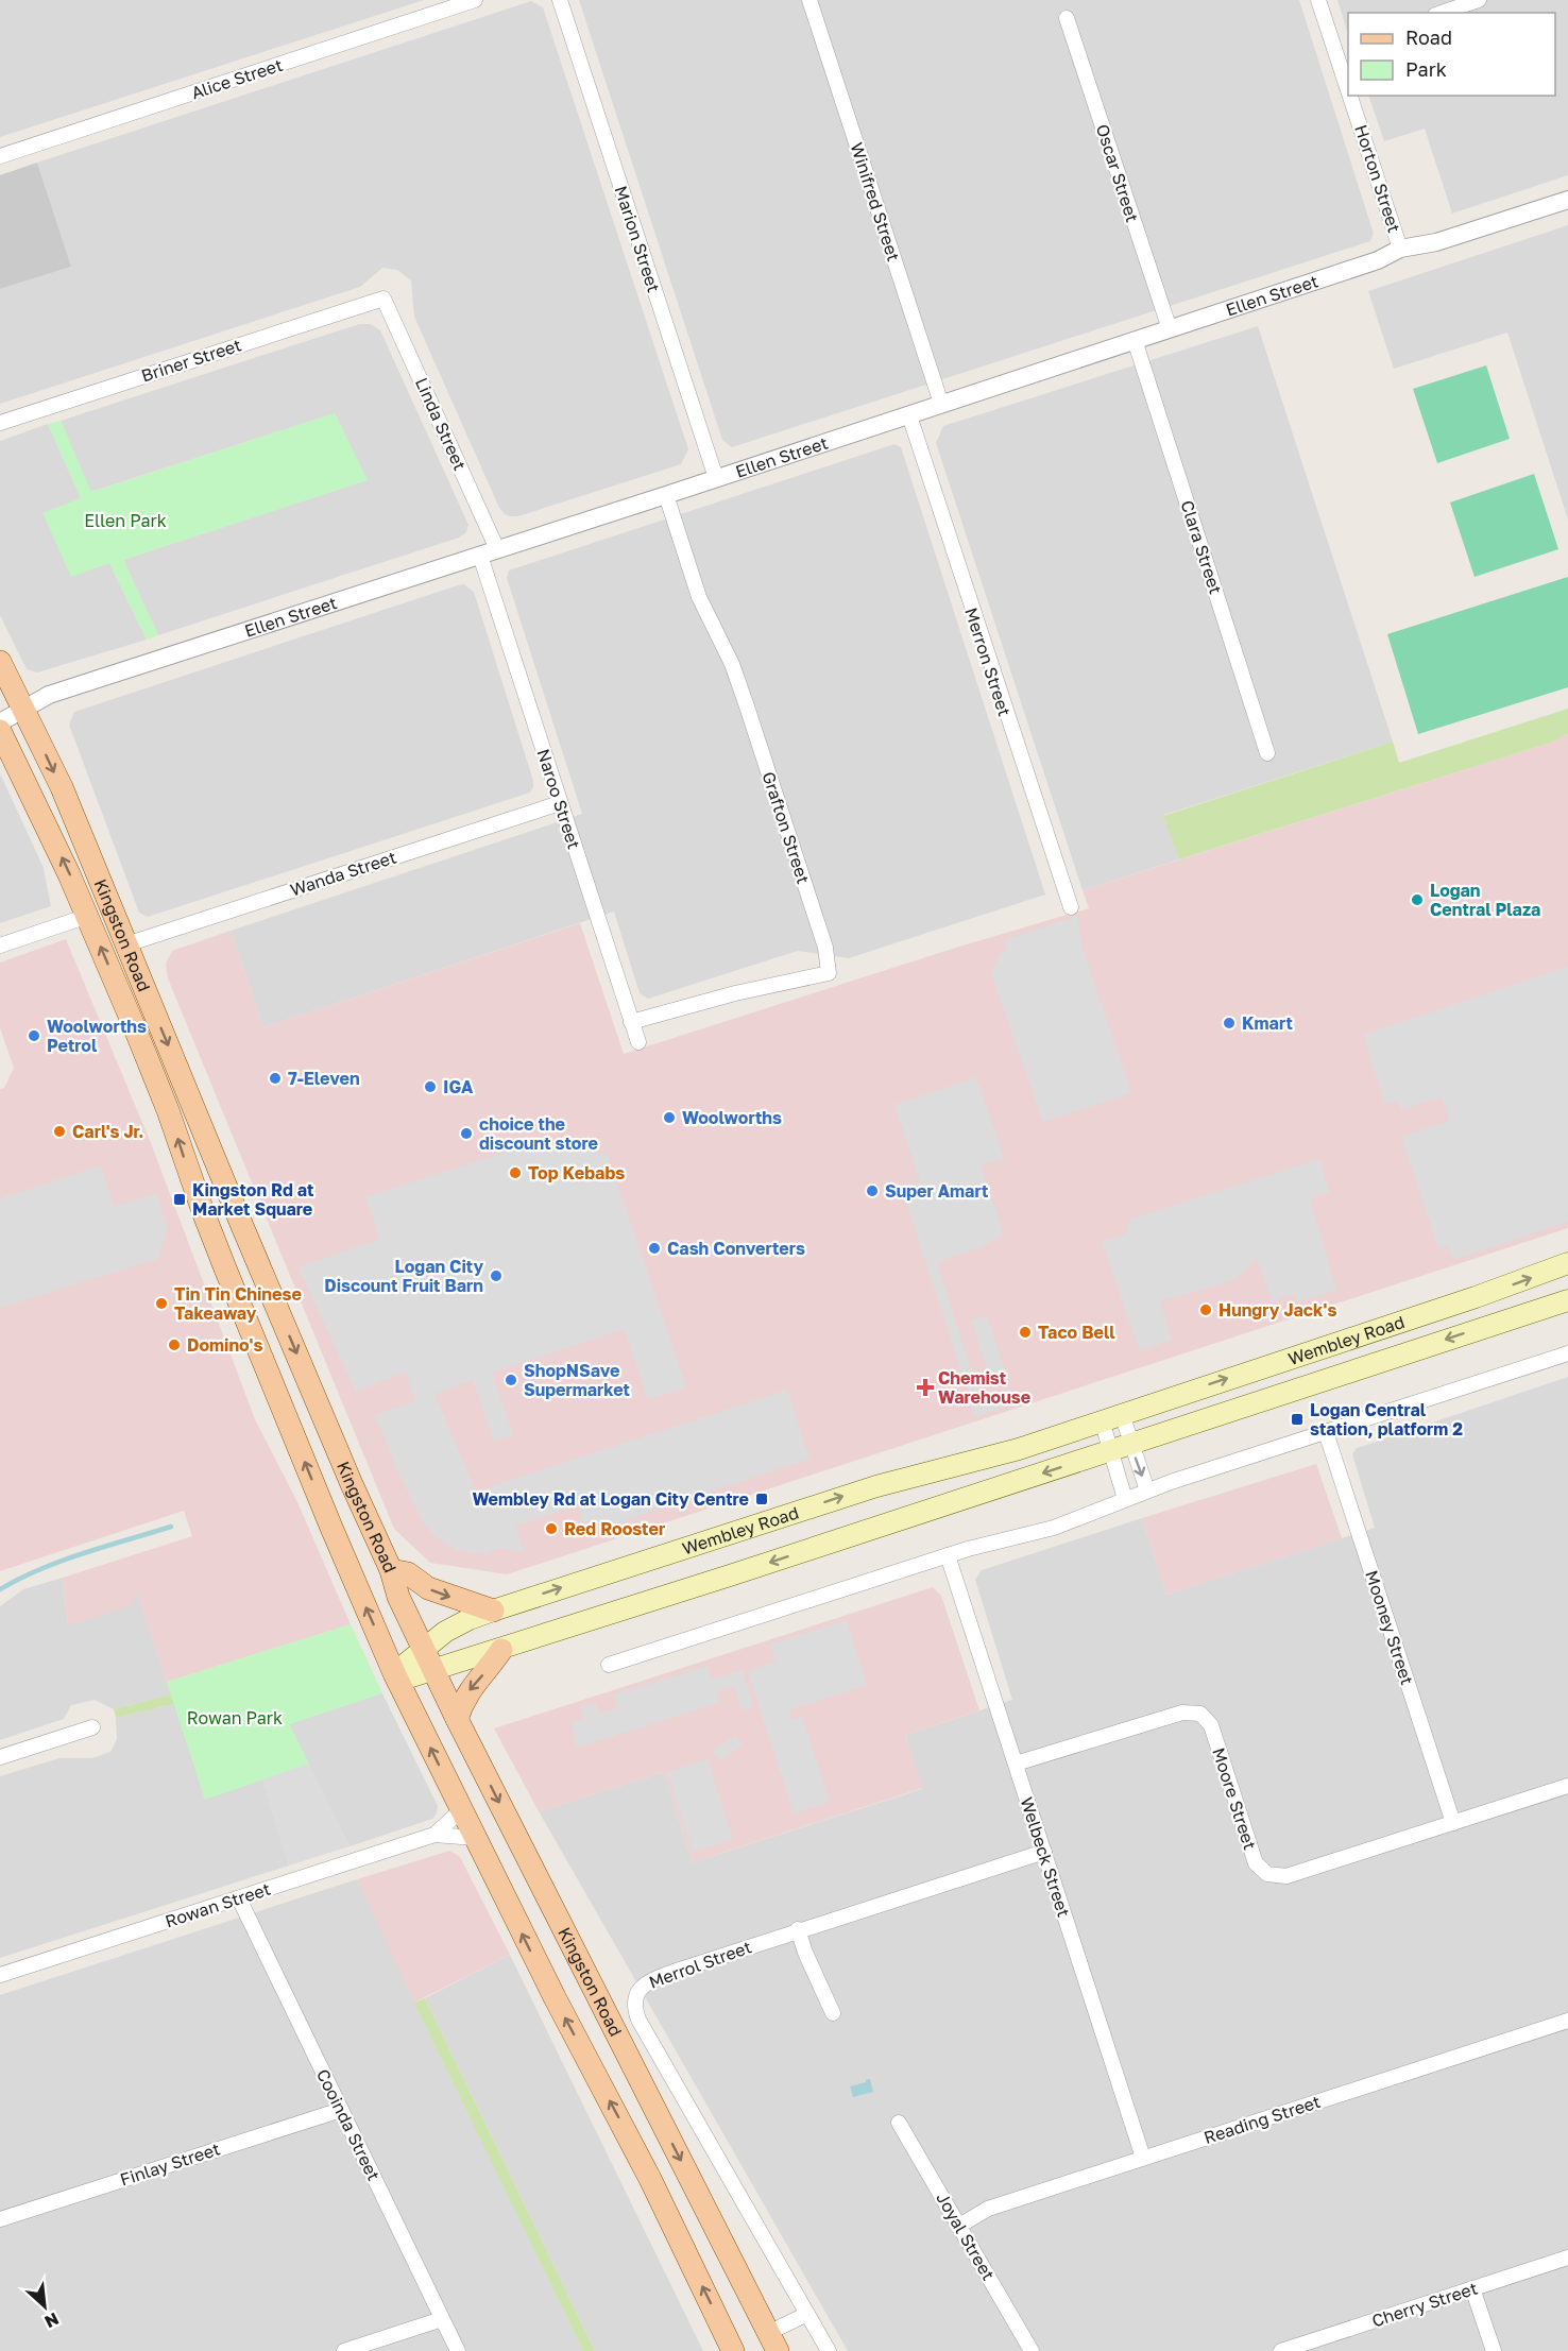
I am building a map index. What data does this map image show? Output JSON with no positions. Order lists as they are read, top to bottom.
{
  "streets": {
    "main road": ["Kingston Road", "Wembley Road"],
    "street": [
      "Alice Street",
      "Oscar Street",
      "Horton Street",
      "Winifred Street",
      "Marion Street",
      "Ellen Street",
      "Briner Street",
      "Linda Street",
      "Clara Street",
      "Merron Street",
      "Naroo Street",
      "Grafton Street",
      "Wanda Street",
      "Mooney Street",
      "Moore Street",
      "Welbeck Street",
      "Rowan Street",
      "Merrol Street",
      "Reading Street",
      "Cooinda Street",
      "Finlay Street",
      "Joyal Street",
      "Cherry Street"
    ]
  },
  "crossings": [
    ["Oscar Street", "Ellen Street"],
    ["Horton Street", "Ellen Street"],
    ["Winifred Street", "Ellen Street"],
    ["Marion Street", "Ellen Street"],
    ["Ellen Street", "Linda Street"],
    ["Ellen Street", "Clara Street"],
    ["Ellen Street", "Merron Street"],
    ["Ellen Street", "Naroo Street"],
    ["Ellen Street", "Grafton Street"],
    ["Ellen Street", "Kingston Road"],
    ["Briner Street", "Linda Street"],
    ["Naroo Street", "Grafton Street"],
    ["Naroo Street", "Wanda Street"],
    ["Wanda Street", "Kingston Road"],
    ["Kingston Road", "Wembley Road"],
    ["Kingston Road", "Rowan Street"],
    ["Mooney Street", "Moore Street"],
    ["Moore Street", "Welbeck Street"],
    ["Welbeck Street", "Merrol Street"],
    ["Welbeck Street", "Reading Street"],
    ["Rowan Street", "Cooinda Street"],
    ["Reading Street", "Joyal Street"],
    ["Cooinda Street", "Finlay Street"]
  ],
  "parks": ["Ellen Park", "Rowan Park"],
  "places": {
    "other": [
      "Logan Central Plaza",
      "Kmart",
      "Woolworths Petrol",
      "7-Eleven",
      "IGA",
      "Woolworths",
      "Carl's Jr.",
      "choice the discount store",
      "Top Kebabs",
      "Super Amart",
      "Cash Converters",
      "Logan City Discount Fruit Barn",
      "Tin Tin Chinese Takeaway",
      "Hungry Jack's",
      "Taco Bell",
      "Domino's",
      "ShopNSave Supermarket",
      "Red Rooster"
    ],
    "transit": ["Kingston Rd at Market Square", "Logan Central station, platform 2", "Wembley Rd at Logan City Centre"],
    "health": ["Chemist Warehouse"]
  },
  "legend": ["Road", "Park"],
  "north": "bottom right"
}
